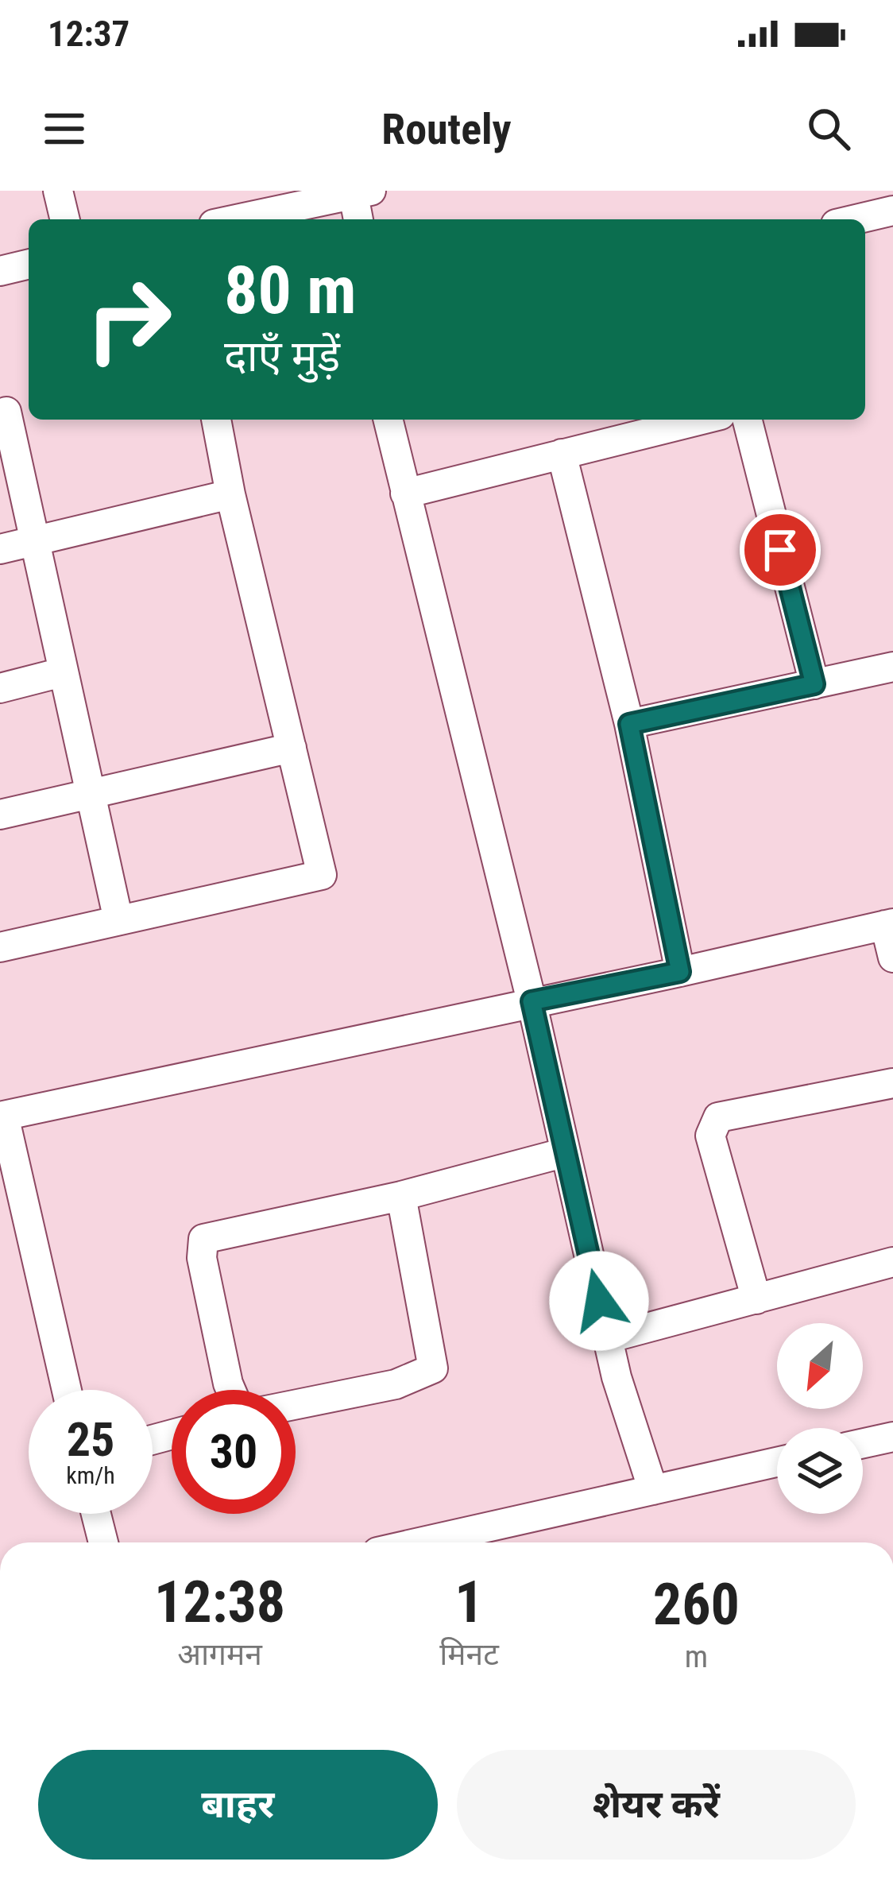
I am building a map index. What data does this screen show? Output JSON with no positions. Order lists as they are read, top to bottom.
{
  "north": "bottom left",
  "page": {
    "status": "12:37",
    "header": "Routely",
    "turn": ["80 m", "दाएँ मुड़ें"],
    "speed": "25 km/h",
    "limit": "30",
    "eta": [
      "12:38",
      "आगमन",
      "1",
      "मिनट",
      "260",
      "m"
    ],
    "buttons": ["बाहर", "शेयर करें"]
  }
}
